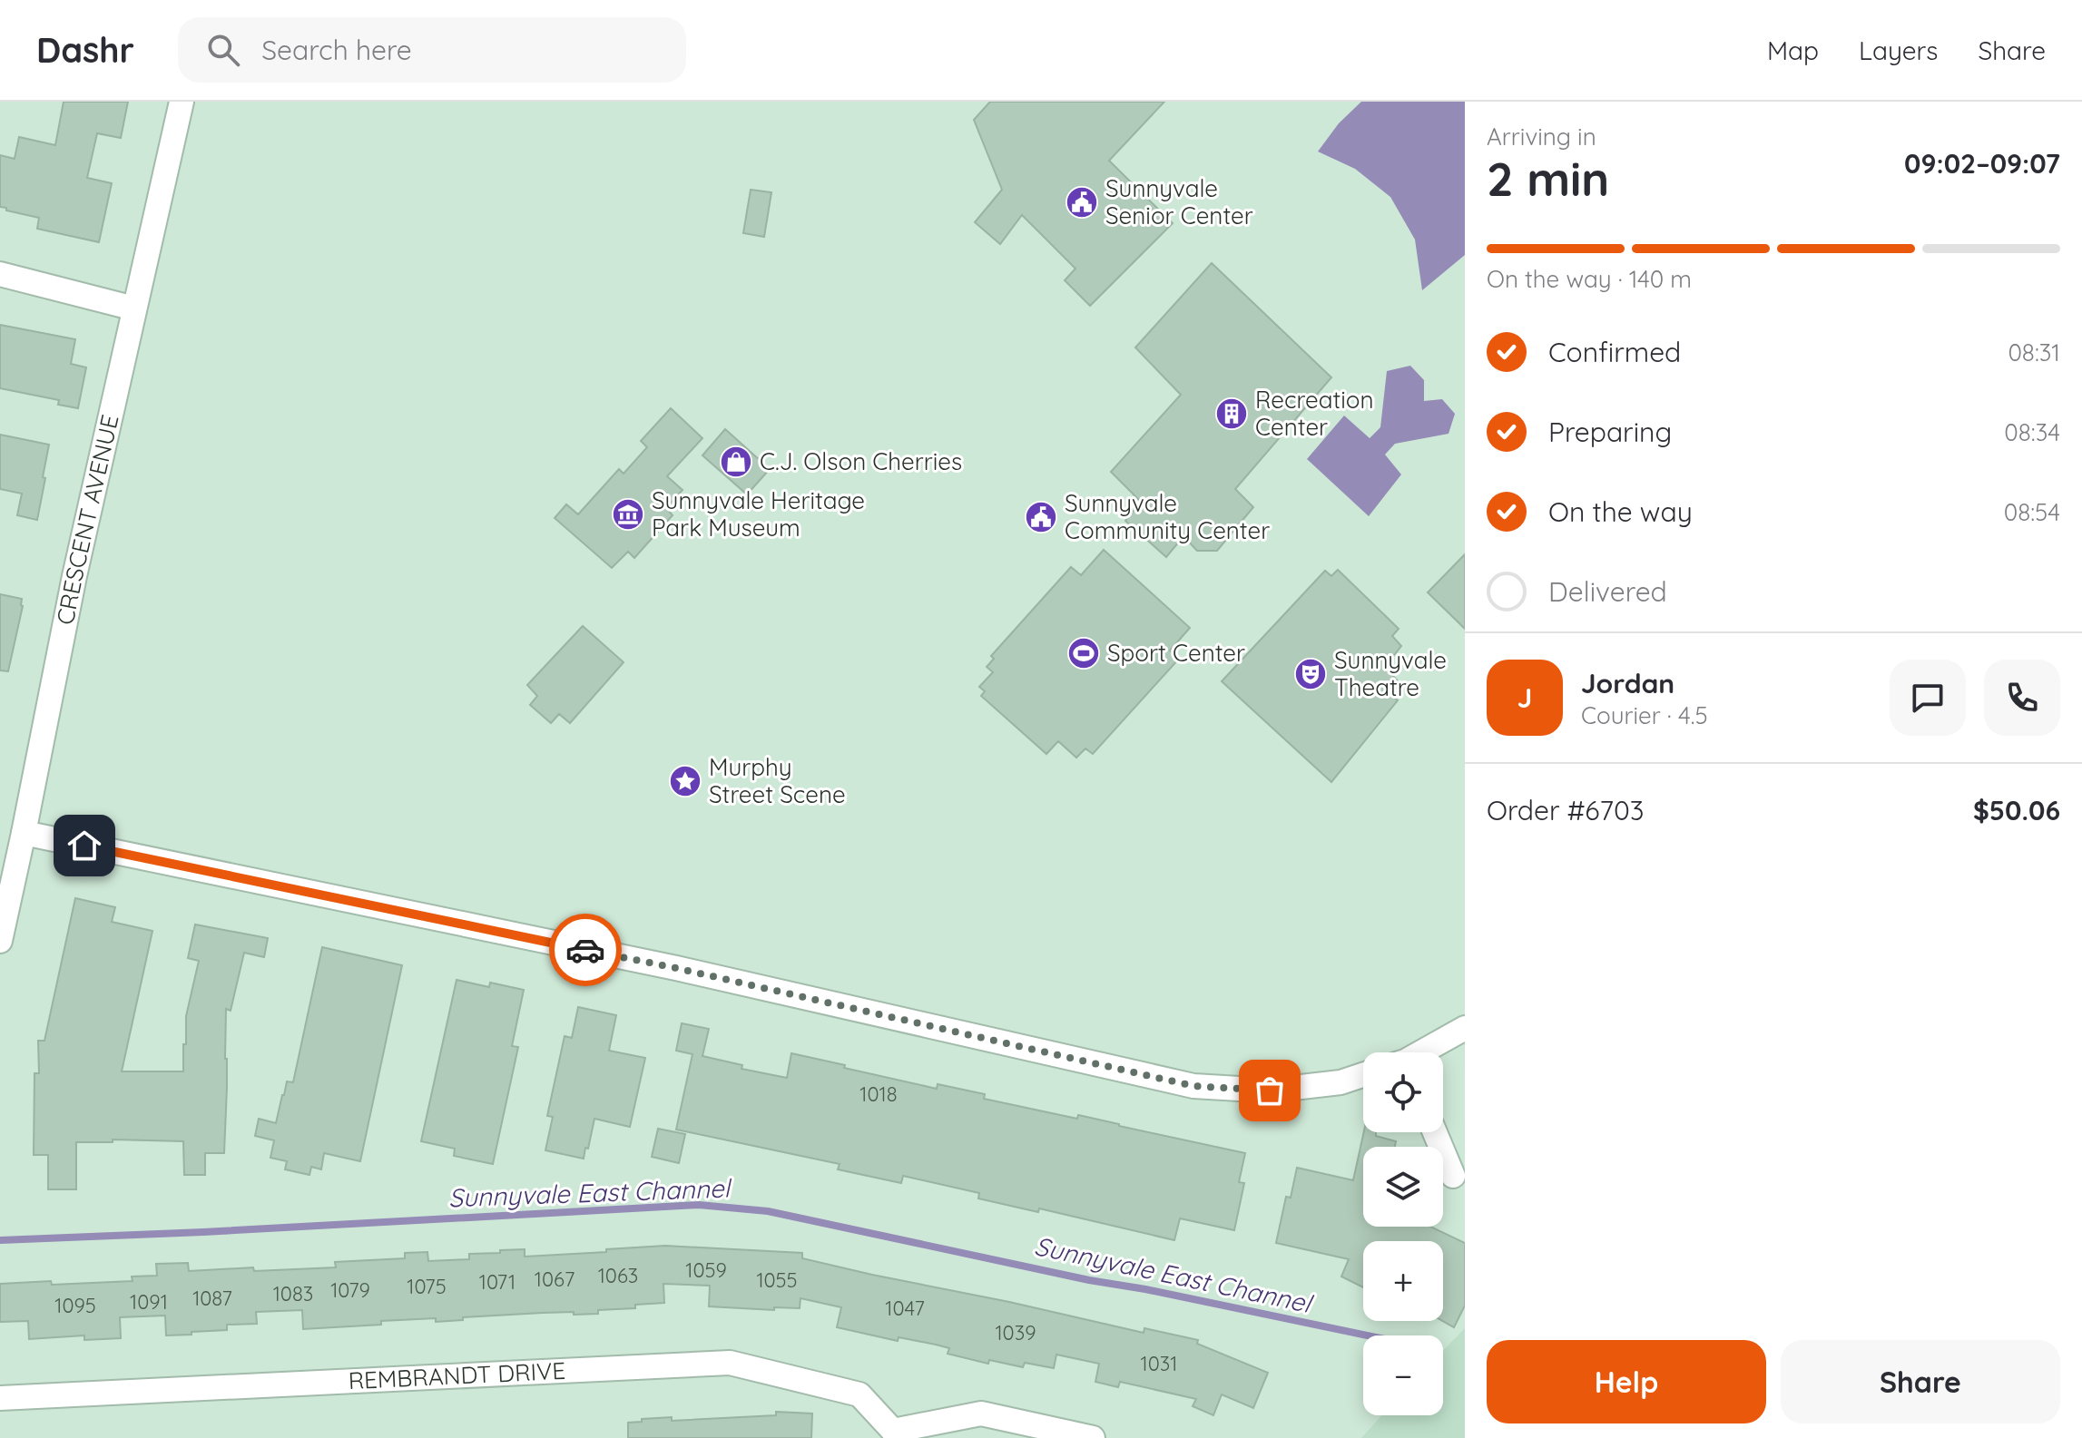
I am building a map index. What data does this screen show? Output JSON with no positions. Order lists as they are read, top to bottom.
{
  "streets": {
    "street": ["CRESCENT AVENUE", "REMBRANDT DRIVE"]
  },
  "water": ["Sunnyvale East Channel"],
  "places": {
    "public building": ["Sunnyvale Senior Center", "Sunnyvale Community Center"],
    "building": ["Recreation Center"],
    "shop": ["C.J. Olson Cherries"],
    "museum": ["Sunnyvale Heritage Park Museum"],
    "sports": ["Sport Center"],
    "theatre": ["Sunnyvale Theatre"],
    "place": ["Murphy Street Scene"]
  },
  "house_numbers": [
    "1018",
    "1059",
    "1063",
    "1067",
    "1055",
    "1071",
    "1075",
    "1079",
    "1083",
    "1087",
    "1091",
    "1095",
    "1047",
    "1039",
    "1031"
  ],
  "page": {
    "header": "Dashr",
    "search": "Search here",
    "nav": ["Map", "Layers", "Share"],
    "heading": ["2 min", "Arriving in", "09:02–09:07"],
    "panel": [
      "Jordan",
      "Courier · 4.5",
      "Order #6703",
      "$50.06"
    ],
    "bar": "On the way · 140 m",
    "list": [
      ["Confirmed", "08:31"],
      ["Preparing", "08:34"],
      ["On the way", "08:54"],
      "Delivered"
    ],
    "round": "J",
    "map_buttons": ["+", "−"],
    "buttons": ["Help", "Share"]
  }
}
